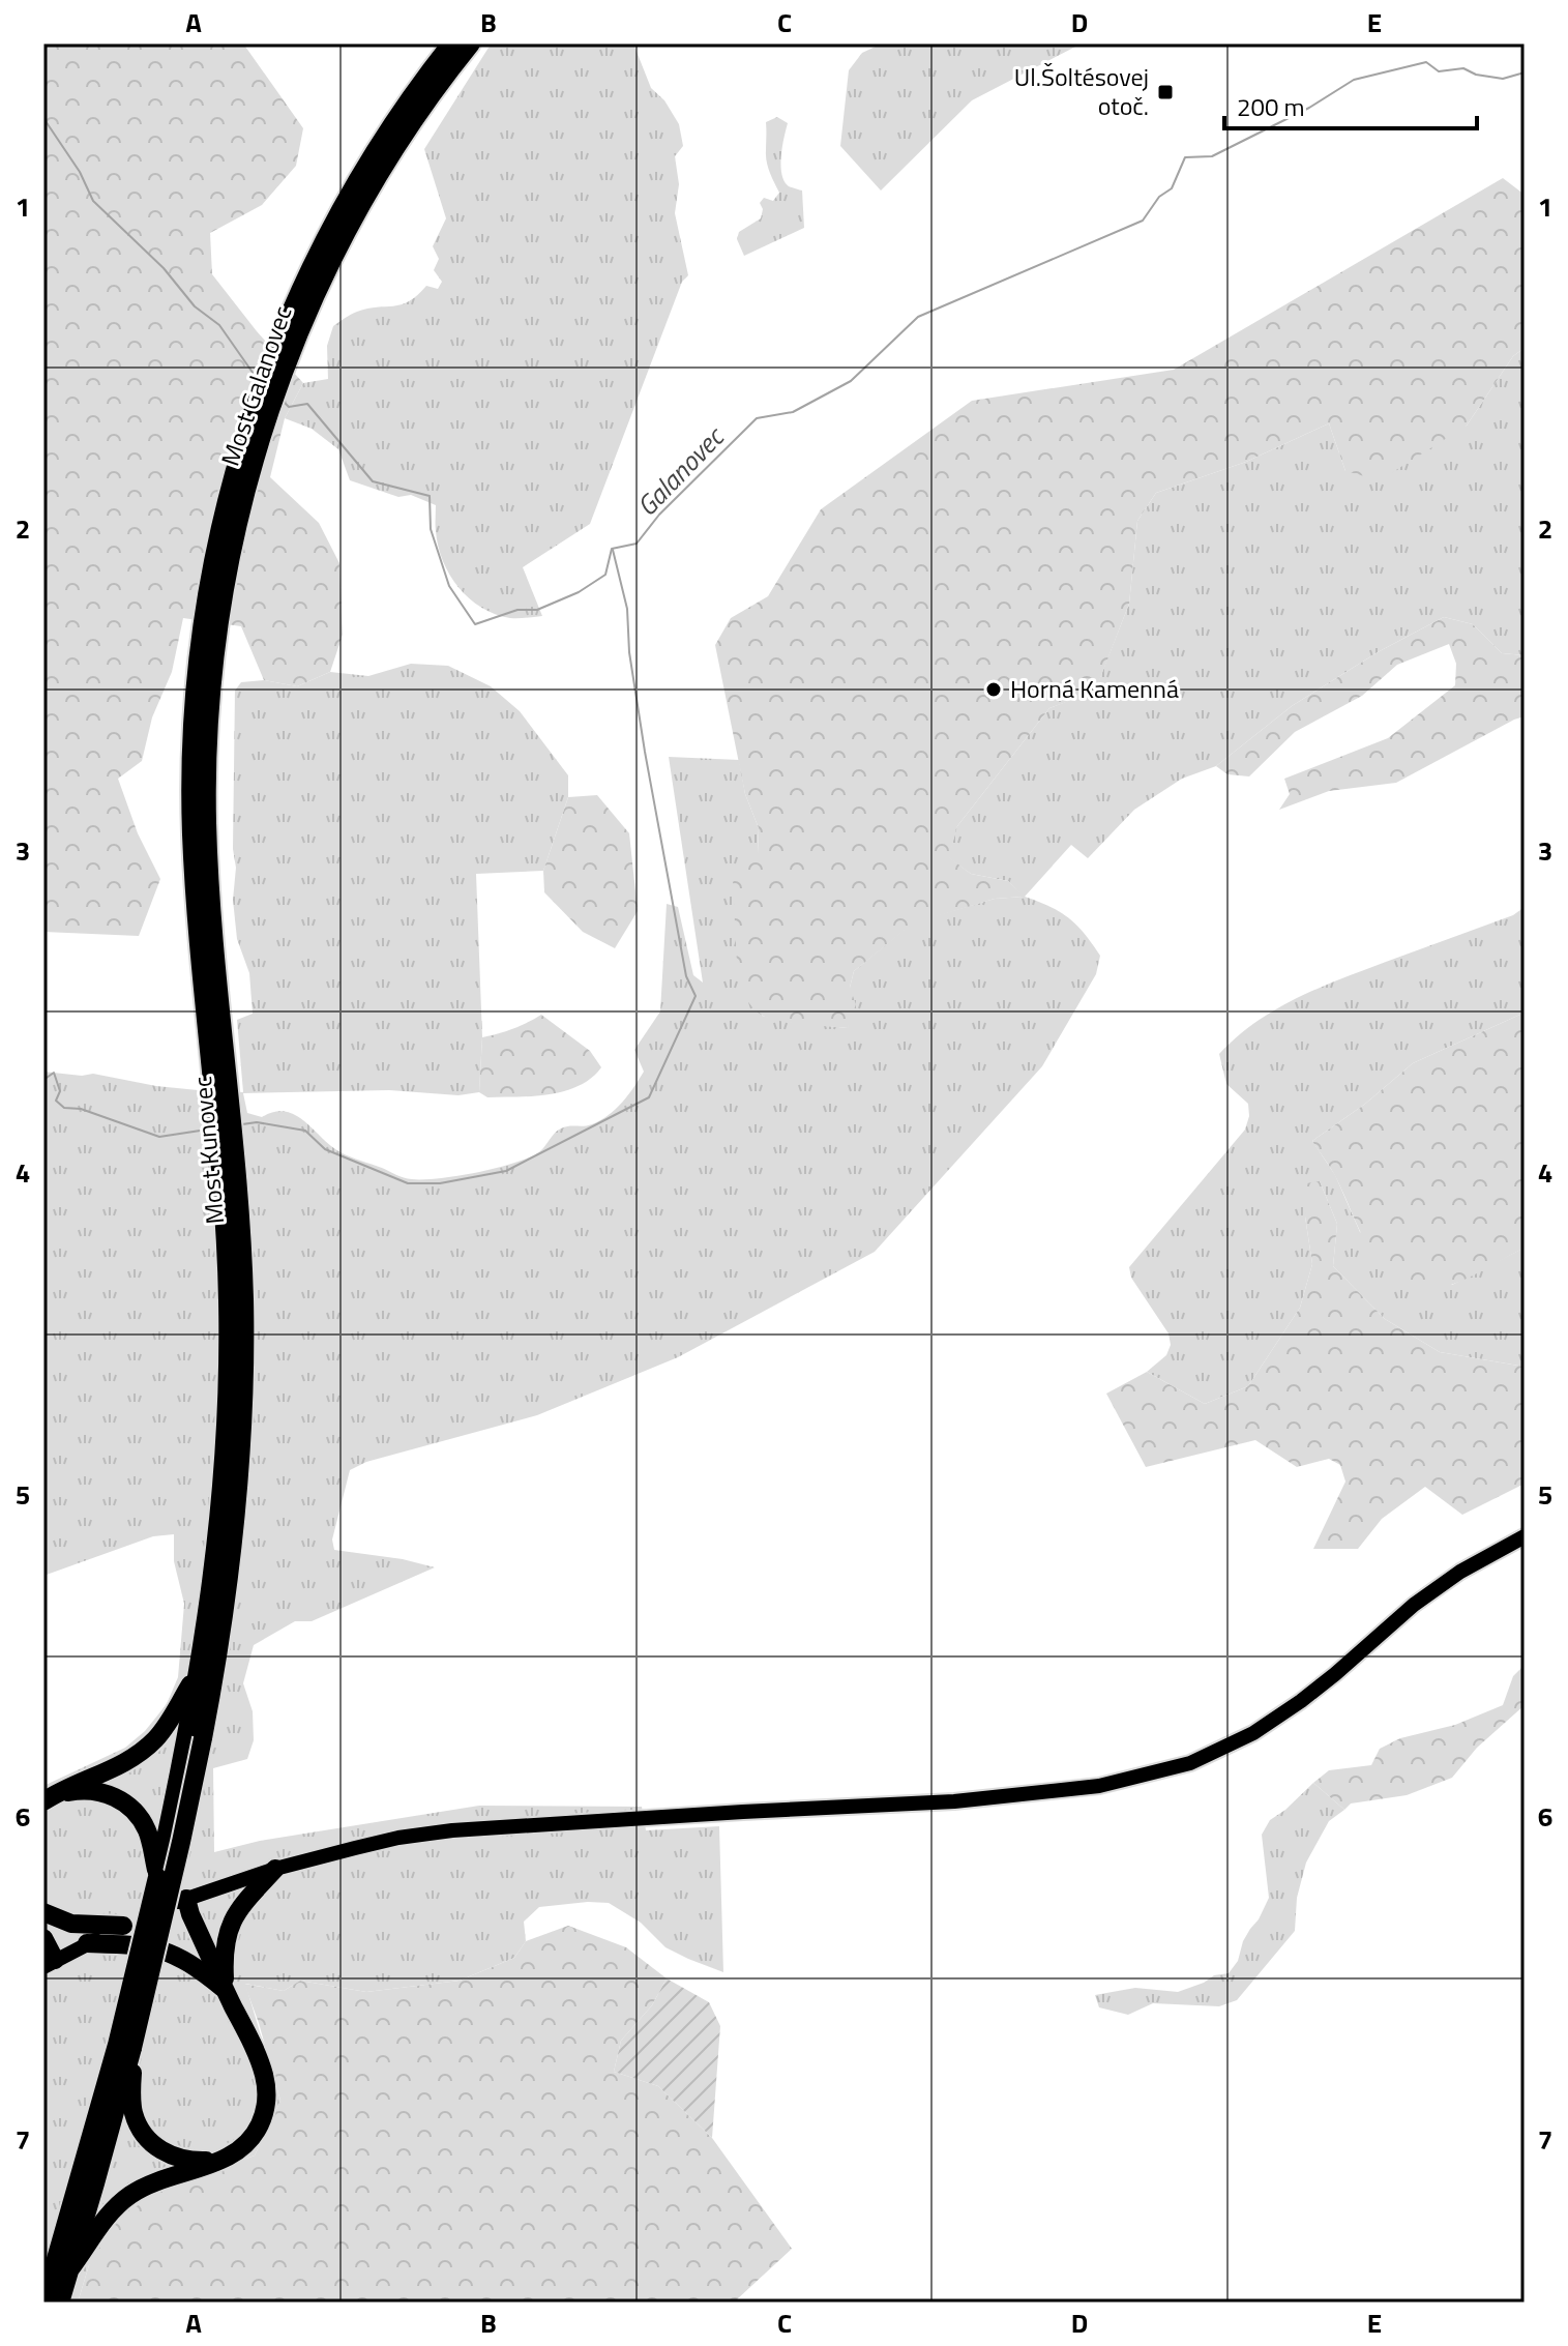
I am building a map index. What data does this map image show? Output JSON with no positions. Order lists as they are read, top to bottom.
{
  "streets": {
    "highway": ["Most Galanovec", "Most Kunovec"]
  },
  "crossings": [
    ["Most Galanovec", "Most Kunovec"]
  ],
  "water": ["Galanovec"],
  "places": {
    "transit": ["Ul.Šoltésovej otoč."],
    "other": ["Horná Kamenná"]
  },
  "scale_bar": "200 m",
  "grid": {
    "columns": [
      "A",
      "B",
      "C",
      "D",
      "E"
    ],
    "rows": [
      "1",
      "2",
      "3",
      "4",
      "5",
      "6",
      "7"
    ]
  }
}
